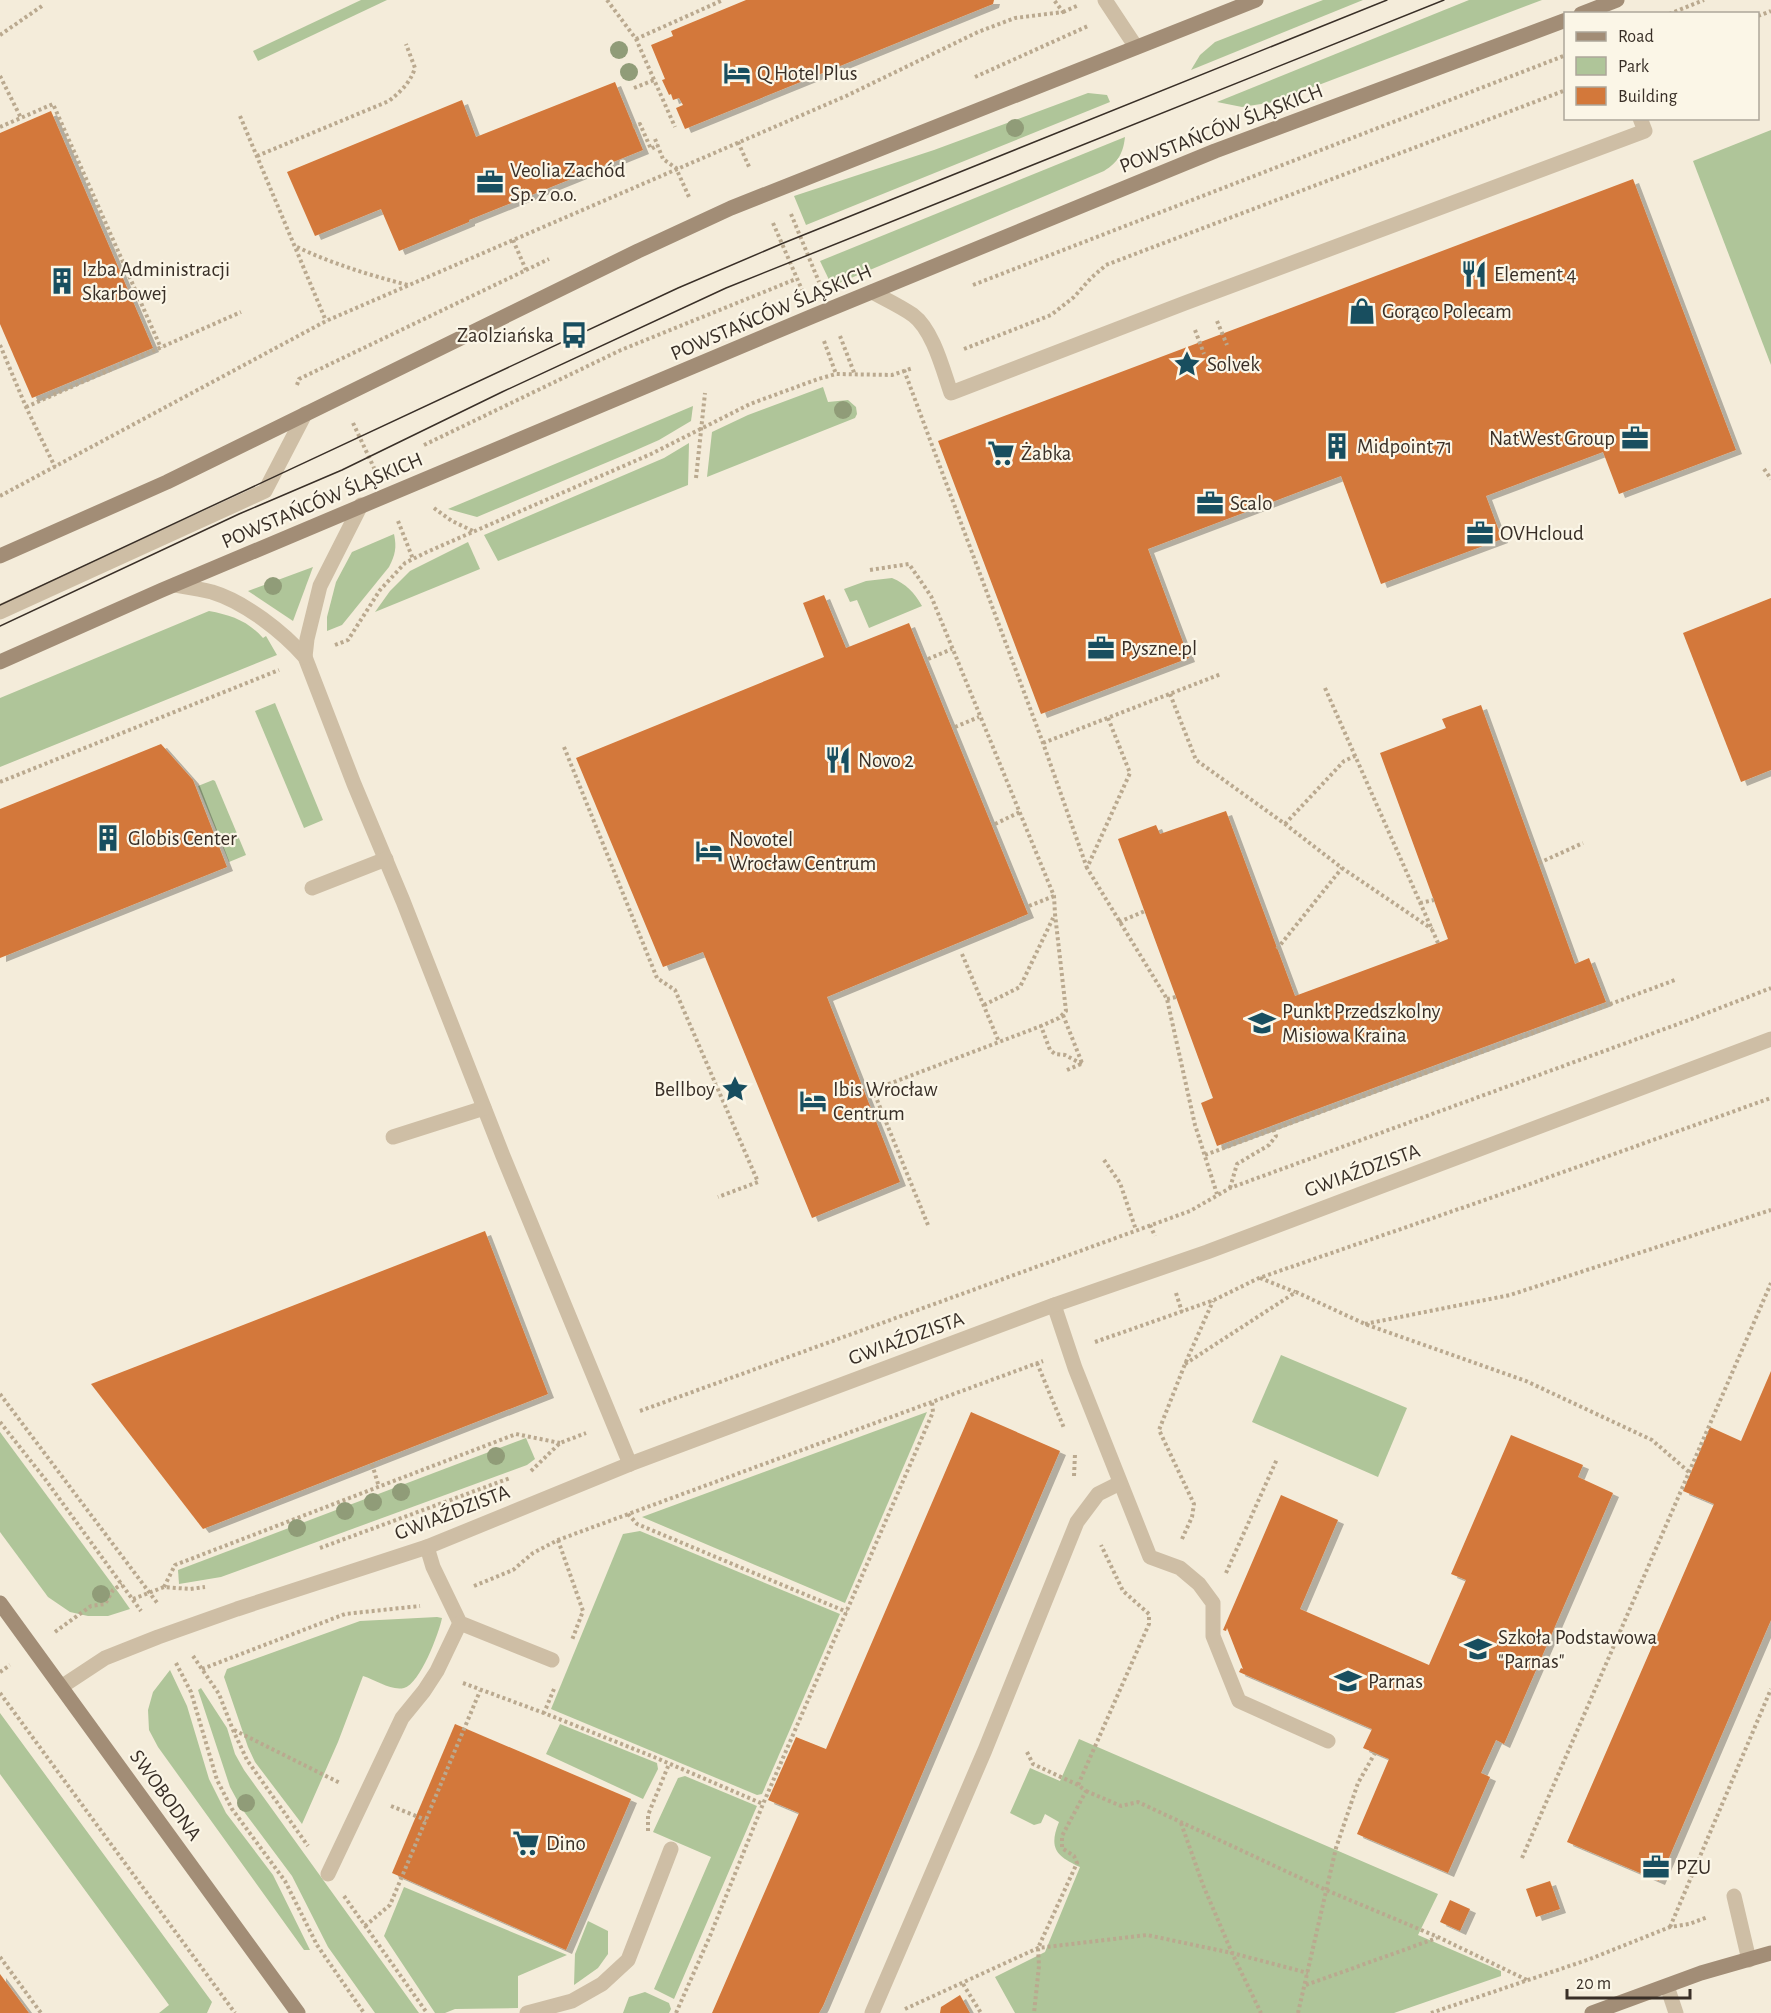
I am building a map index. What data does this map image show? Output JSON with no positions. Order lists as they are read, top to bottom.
{
  "streets": {
    "main road": ["POWSTAŃCÓW ŚLĄSKICH", "SWOBODNA"],
    "street": ["GWIAŹDZISTA"]
  },
  "crossings": [
    ["GWIAŹDZISTA", "SWOBODNA"]
  ],
  "places": {
    "hotel": ["Q Hotel Plus", "Novotel Wrocław Centrum", "Ibis Wrocław Centrum"],
    "office": [
      "Veolia Zachód Sp. z o.o.",
      "NatWest Group",
      "Scalo",
      "OVHcloud",
      "Pyszne.pl",
      "PZU"
    ],
    "restaurant": ["Element 4", "Novo 2"],
    "building": ["Izba Administracji Skarbowej", "Midpoint 71", "Globis Center"],
    "shop": ["Gorąco Polecam"],
    "bus stop": ["Zaolziańska"],
    "place": ["Solvek", "Bellboy"],
    "supermarket": ["Żabka", "Dino"],
    "school or university": ["Punkt Przedszkolny Misiowa Kraina", "Szkoła Podstawowa \"Parnas\"", "Parnas"]
  },
  "legend": ["Road", "Park", "Building"],
  "scale_bar": "20 m"
}
